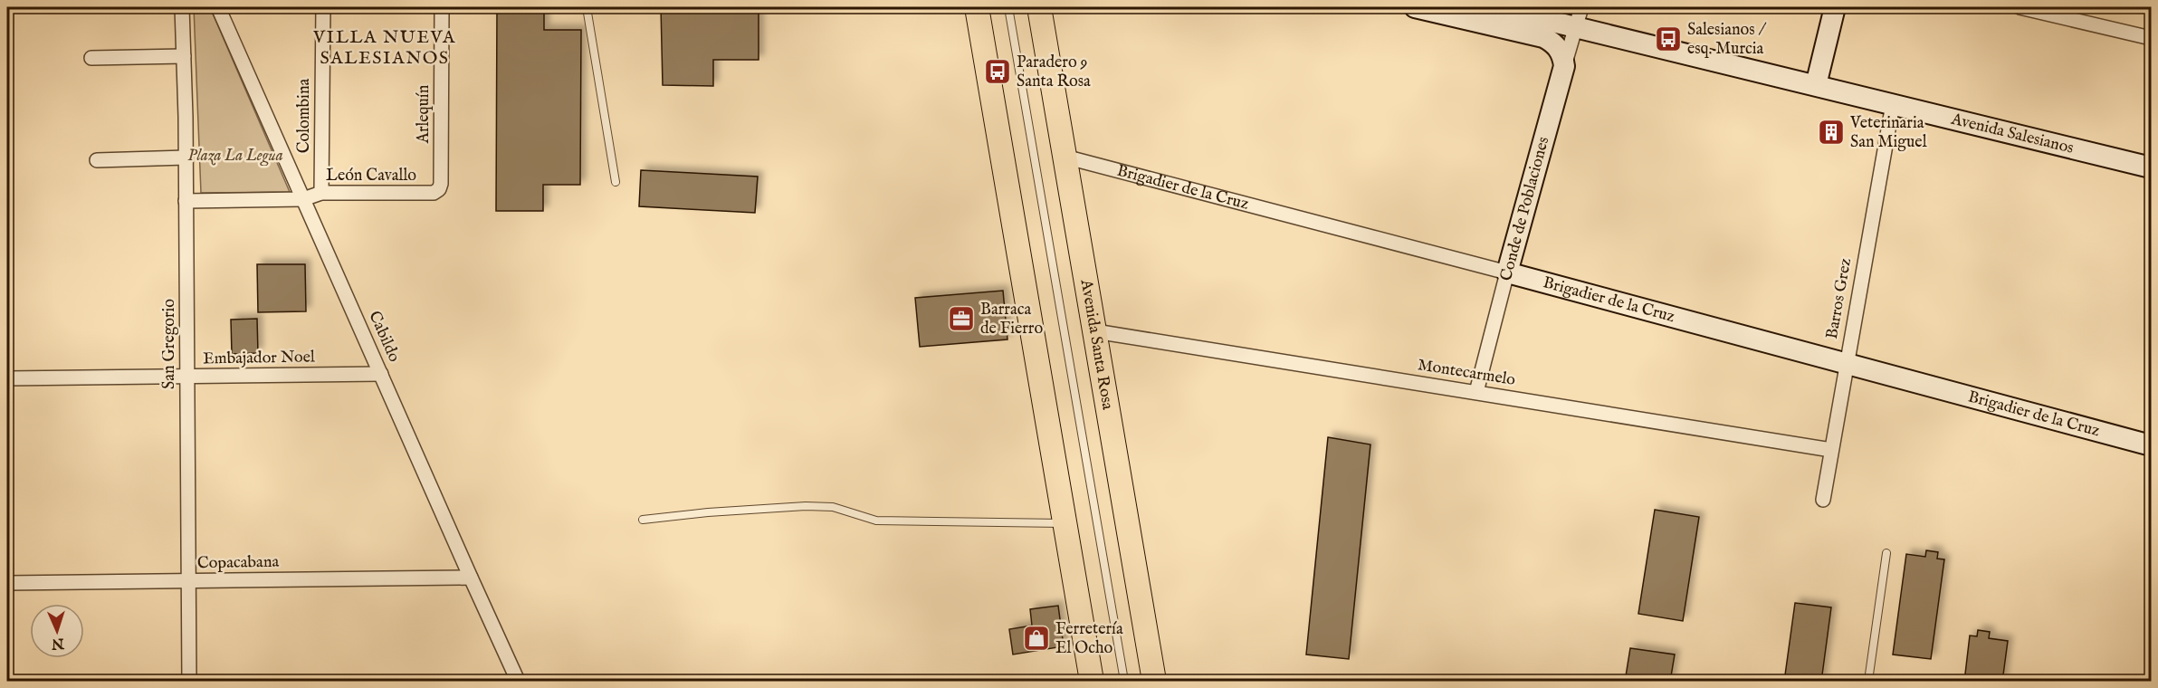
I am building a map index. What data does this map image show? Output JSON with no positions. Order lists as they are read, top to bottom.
{
  "streets": {
    "main road": [
      "Avenida Salesianos",
      "Brigadier de la Cruz",
      "Conde de Poblaciones",
      "Avenida Santa Rosa"
    ],
    "street": [
      "Arlequín",
      "Colombina",
      "León Cavallo",
      "Barros Grez",
      "Cabildo",
      "San Gregorio",
      "Embajador Noel",
      "Montecarmelo",
      "Copacabana"
    ]
  },
  "crossings": [
    ["Arlequín", "León Cavallo"],
    ["Colombina", "León Cavallo"],
    ["Avenida Salesianos", "Conde de Poblaciones"],
    ["Avenida Salesianos", "Barros Grez"],
    ["León Cavallo", "Cabildo"],
    ["León Cavallo", "San Gregorio"],
    ["Brigadier de la Cruz", "Conde de Poblaciones"],
    ["Brigadier de la Cruz", "Barros Grez"],
    ["Brigadier de la Cruz", "Avenida Santa Rosa"],
    ["Conde de Poblaciones", "Montecarmelo"],
    ["Barros Grez", "Montecarmelo"],
    ["Cabildo", "Embajador Noel"],
    ["Cabildo", "Copacabana"],
    ["San Gregorio", "Embajador Noel"],
    ["San Gregorio", "Copacabana"],
    ["Avenida Santa Rosa", "Montecarmelo"]
  ],
  "districts": ["VILLA NUEVA SALESIANOS"],
  "parks": ["Plaza La Legua"],
  "places": {
    "bus stop": ["Salesianos / esq. Murcia", "Paradero 9 Santa Rosa"],
    "building": ["Veterinaria San Miguel"],
    "office": ["Barraca de Fierro"],
    "shop": ["Ferretería El Ocho"]
  },
  "north": "bottom"
}
